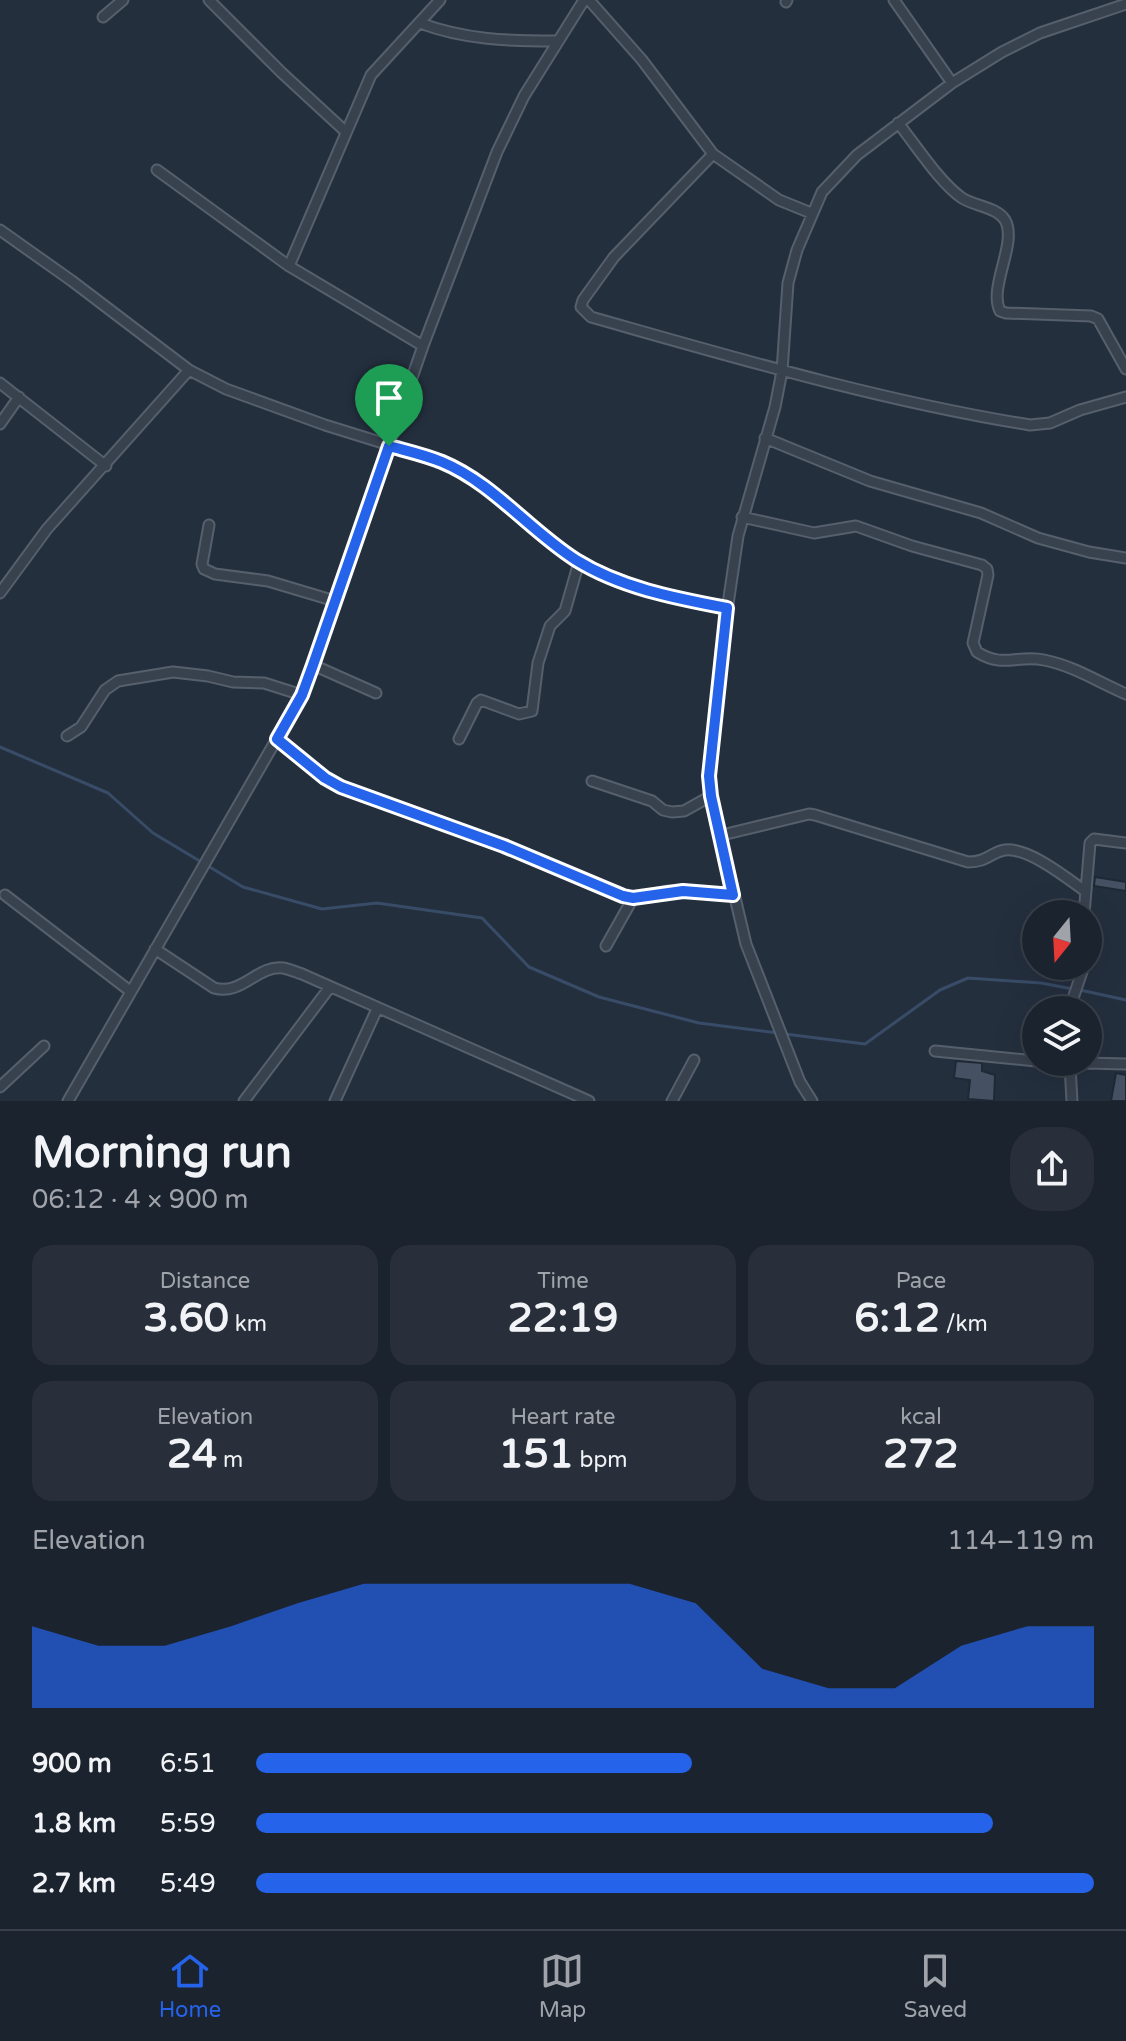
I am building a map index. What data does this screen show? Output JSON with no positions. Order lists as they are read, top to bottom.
{
  "north": "bottom",
  "page": {
    "heading": ["Morning run", "06:12 · 4 × 900 m"],
    "stats": [
      ["Distance", "3.60 km"],
      ["Time", "22:19"],
      ["Pace", "6:12 /km"],
      ["Elevation", "24 m"],
      ["Heart rate", "151 bpm"],
      ["kcal", "272"]
    ],
    "chart": ["Elevation", "114–119 m"],
    "list": [
      {
        "name": "900 m",
        "note": "6:51"
      },
      {
        "name": "1.8 km",
        "note": "5:59"
      },
      {
        "name": "2.7 km",
        "note": "5:49"
      }
    ],
    "tabs": ["Home", "Map", "Saved"]
  }
}
